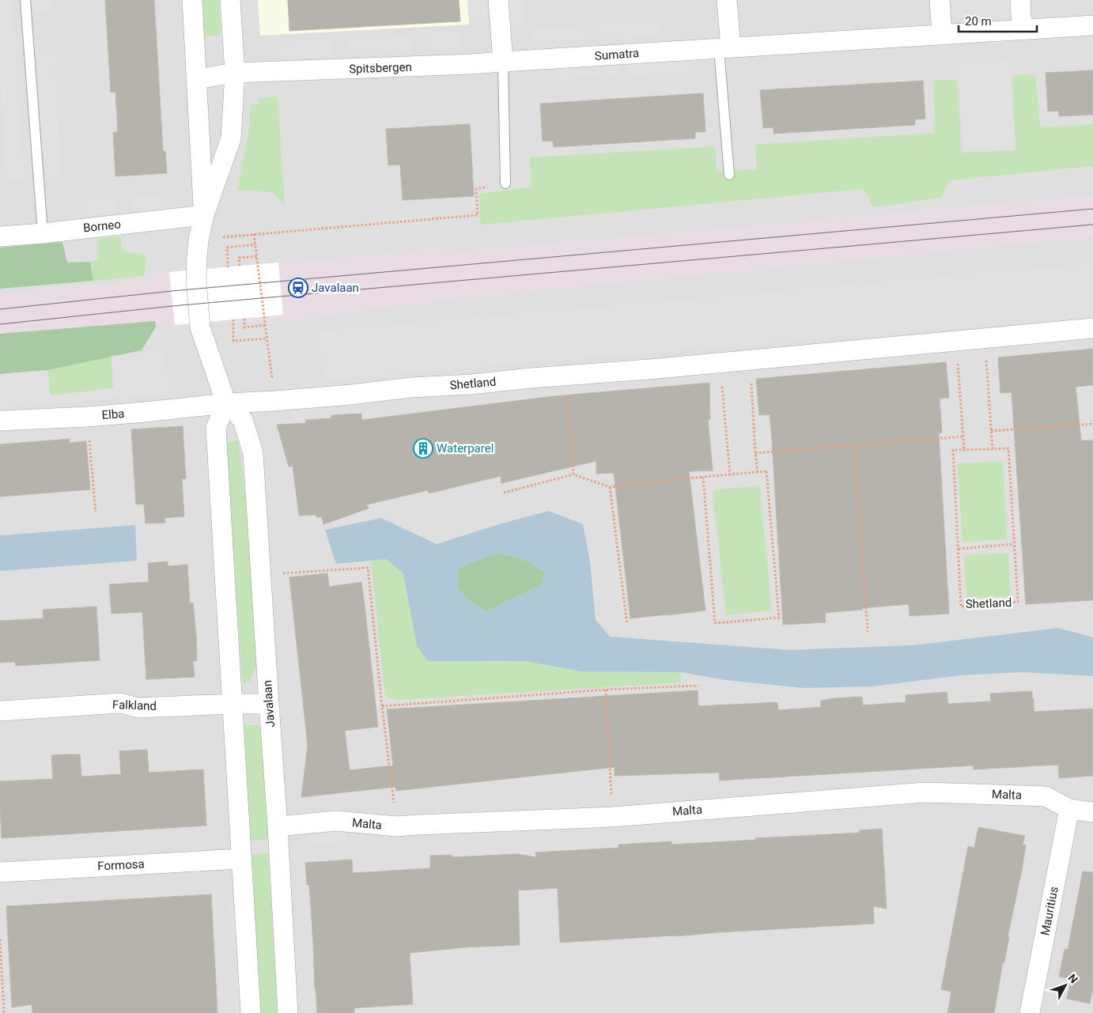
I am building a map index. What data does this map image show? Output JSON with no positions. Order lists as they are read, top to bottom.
{
  "streets": {
    "street": [
      "Sumatra",
      "Spitsbergen",
      "Borneo",
      "Shetland",
      "Elba",
      "Javalaan",
      "Falkland",
      "Malta",
      "Formosa",
      "Mauritius"
    ]
  },
  "crossings": [
    ["Sumatra", "Spitsbergen"],
    ["Spitsbergen", "Javalaan"],
    ["Borneo", "Javalaan"],
    ["Shetland", "Elba"],
    ["Shetland", "Javalaan"],
    ["Elba", "Javalaan"],
    ["Javalaan", "Falkland"],
    ["Javalaan", "Malta"],
    ["Malta", "Mauritius"]
  ],
  "places": {
    "station": ["Javalaan"],
    "building": ["Waterparel"]
  },
  "scale_bar": "20 m",
  "north": "top right"
}
